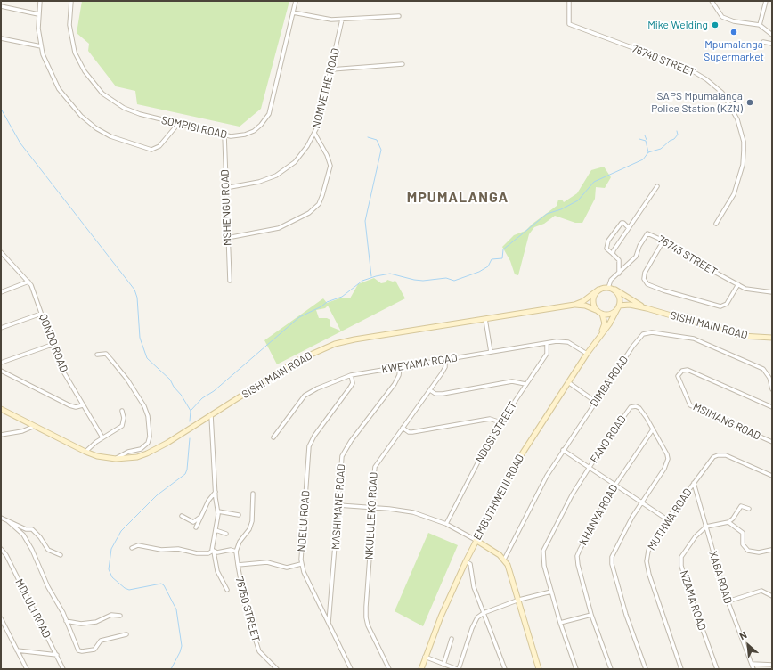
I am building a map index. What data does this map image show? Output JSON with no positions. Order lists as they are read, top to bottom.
{
  "streets": {
    "street": [
      "76740 STREET",
      "NOMVETHE ROAD",
      "SOMPISI ROAD",
      "MSHENGU ROAD",
      "76743 STREET",
      "SISHI MAIN ROAD",
      "QONDO ROAD",
      "KWEYAMA ROAD",
      "DIMBA ROAD",
      "MSIMANG ROAD",
      "NDOSI STREET",
      "FANO ROAD",
      "EMBUTHWENI ROAD",
      "MASHIMANE ROAD",
      "KHANYA ROAD",
      "NKULULEKO ROAD",
      "MUTHWA ROAD",
      "NDELU ROAD",
      "XABA ROAD",
      "NZAMA ROAD",
      "MDLULI ROAD",
      "76750 STREET"
    ]
  },
  "crossings": [
    ["NOMVETHE ROAD", "MSHENGU ROAD"],
    ["SOMPISI ROAD", "MSHENGU ROAD"],
    ["76743 STREET", "SISHI MAIN ROAD"],
    ["76743 STREET", "EMBUTHWENI ROAD"],
    ["SISHI MAIN ROAD", "EMBUTHWENI ROAD"],
    ["KWEYAMA ROAD", "NDOSI STREET"],
    ["KWEYAMA ROAD", "EMBUTHWENI ROAD"],
    ["KWEYAMA ROAD", "MASHIMANE ROAD"],
    ["KWEYAMA ROAD", "NKULULEKO ROAD"],
    ["KWEYAMA ROAD", "NDELU ROAD"],
    ["FANO ROAD", "KHANYA ROAD"],
    ["MASHIMANE ROAD", "NDELU ROAD"],
    ["MUTHWA ROAD", "XABA ROAD"],
    ["NDELU ROAD", "76750 STREET"],
    ["XABA ROAD", "NZAMA ROAD"]
  ],
  "districts": ["MPUMALANGA"],
  "places": ["Mike Welding", "Mpumalanga Supermarket", "SAPS Mpumalanga Police Station (KZN)"],
  "north": "top left"
}
